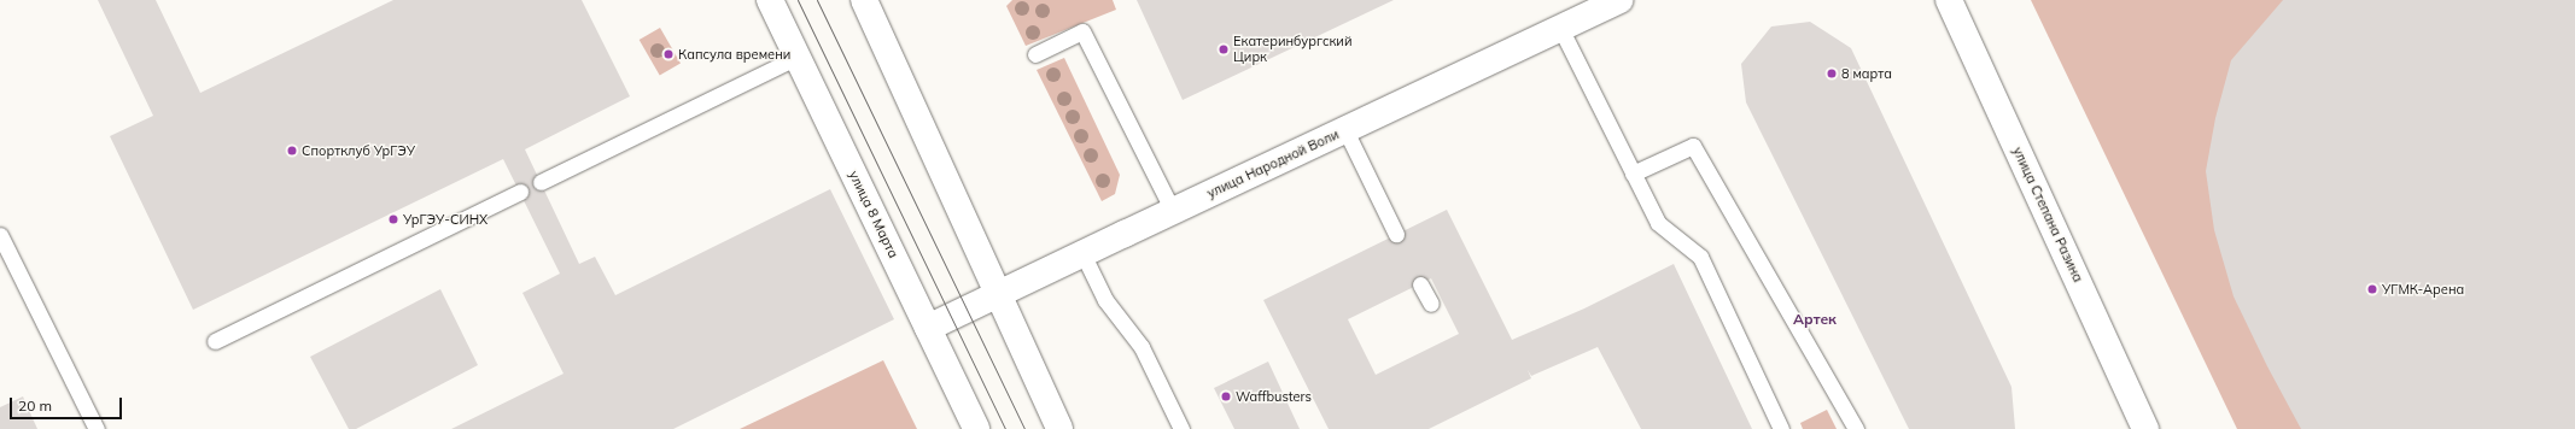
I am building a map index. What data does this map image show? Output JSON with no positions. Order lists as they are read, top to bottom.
{
  "streets": {
    "street": ["улица Народной Воли", "улица 8 Марта", "улица Степана Разина"]
  },
  "crossings": [
    ["улица Народной Воли", "улица 8 Марта"]
  ],
  "districts": ["Артек"],
  "places": [
    "Екатеринбургский Цирк",
    "Капсула времени",
    "8 марта",
    "Спортклуб УрГЭУ",
    "УрГЭУ-СИНХ",
    "УГМК-Арена",
    "Waffbusters"
  ],
  "scale_bar": "20 m"
}
